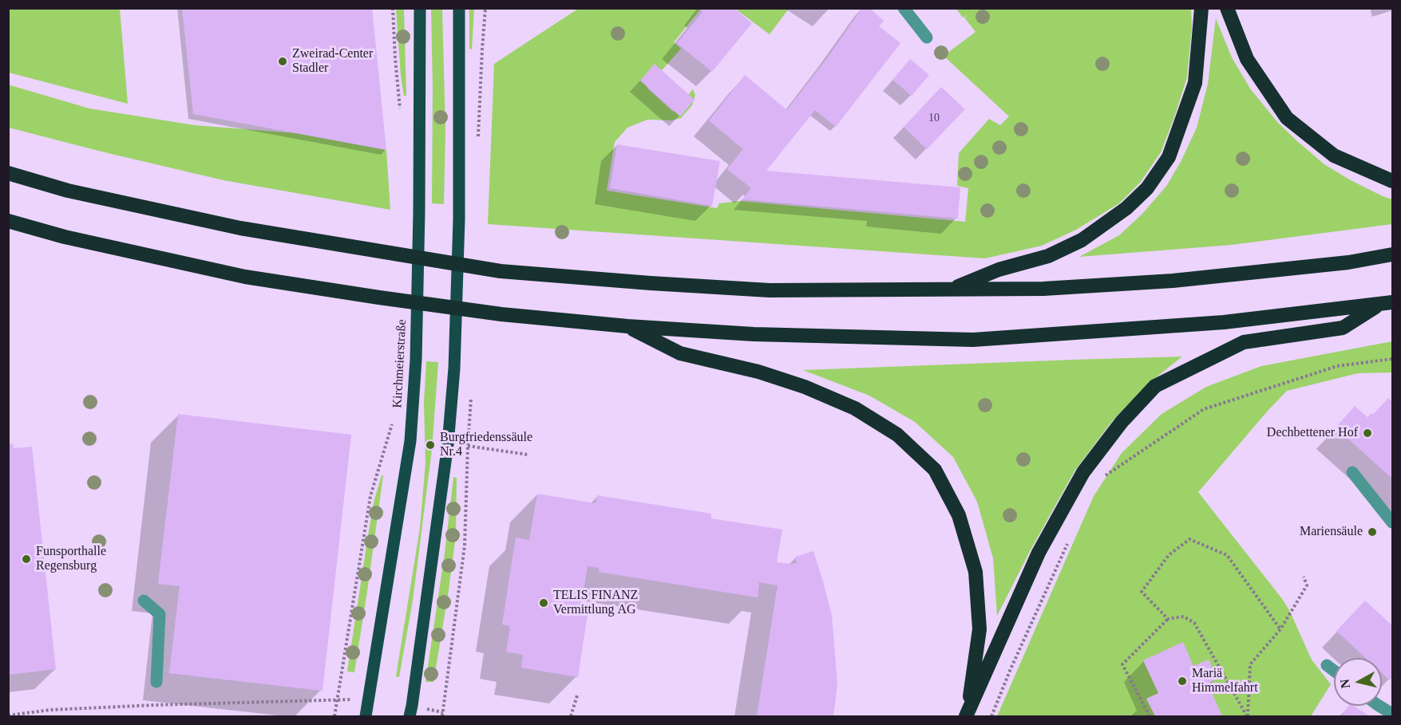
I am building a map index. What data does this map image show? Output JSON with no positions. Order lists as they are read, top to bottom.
{
  "streets": {
    "main road": ["Kirchmeierstraße"]
  },
  "places": [
    "Zweirad-Center Stadler",
    "Dechbettener Hof",
    "Burgfriedenssäule Nr.4",
    "Mariensäule",
    "Funsporthalle Regensburg",
    "TELIS FINANZ Vermittlung AG",
    "Mariä Himmelfahrt"
  ],
  "house_numbers": ["10"],
  "north": "left"
}
